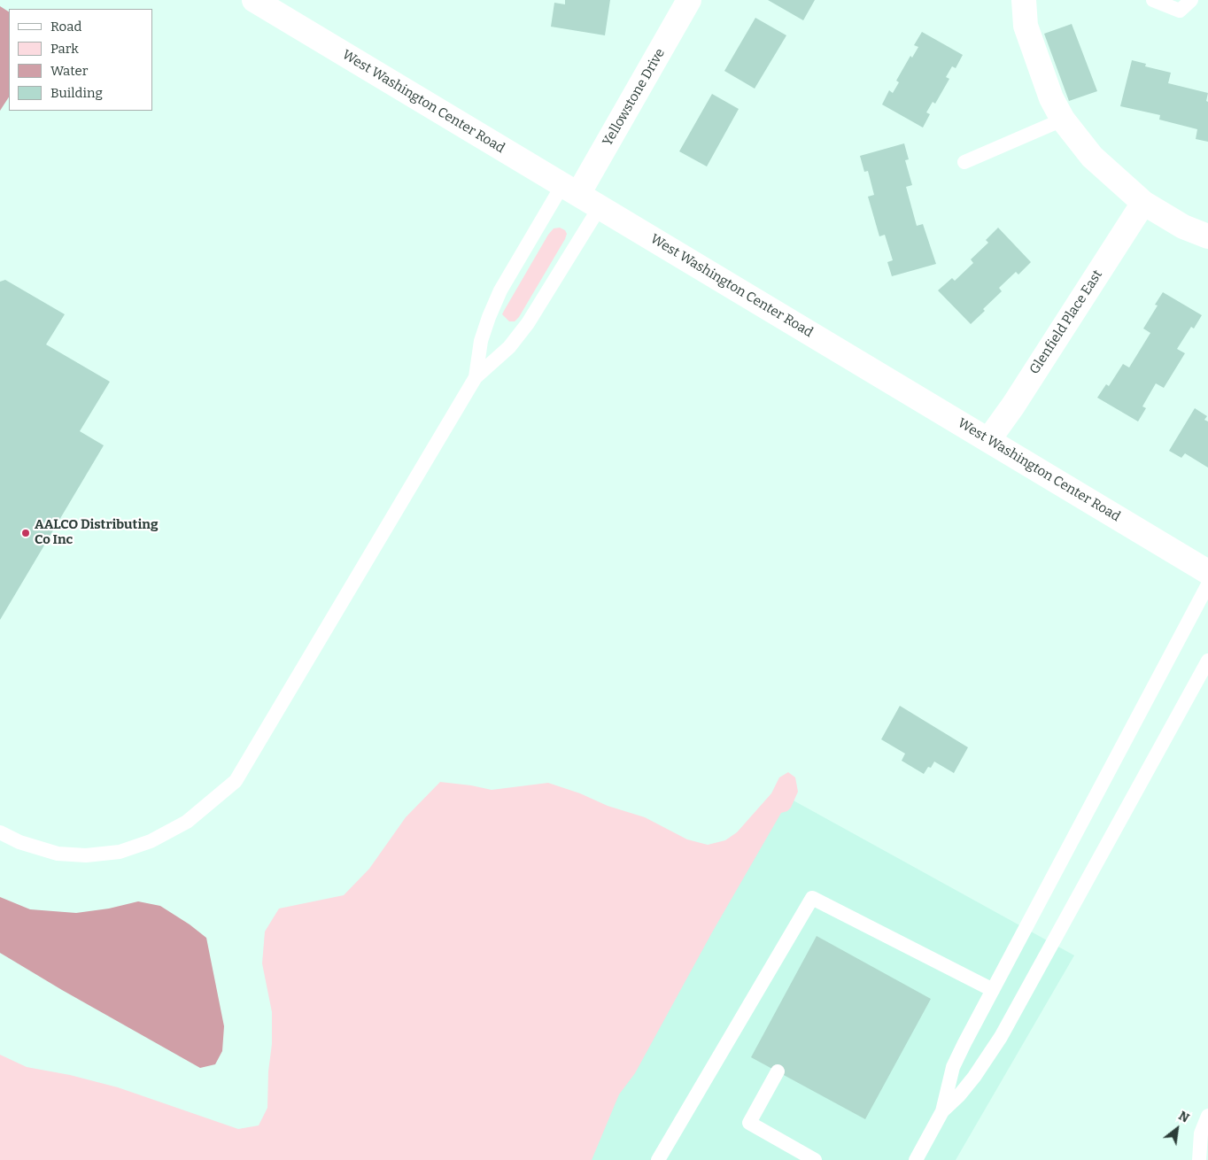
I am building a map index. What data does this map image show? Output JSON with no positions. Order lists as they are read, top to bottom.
{
  "streets": {
    "main road": ["Yellowstone Drive", "West Washington Center Road", "Glenfield Place East"]
  },
  "crossings": [
    ["Yellowstone Drive", "West Washington Center Road"],
    ["West Washington Center Road", "Glenfield Place East"]
  ],
  "places": ["AALCO Distributing Co Inc"],
  "legend": [
    "Road",
    "Park",
    "Water",
    "Building"
  ],
  "north": "top right"
}
